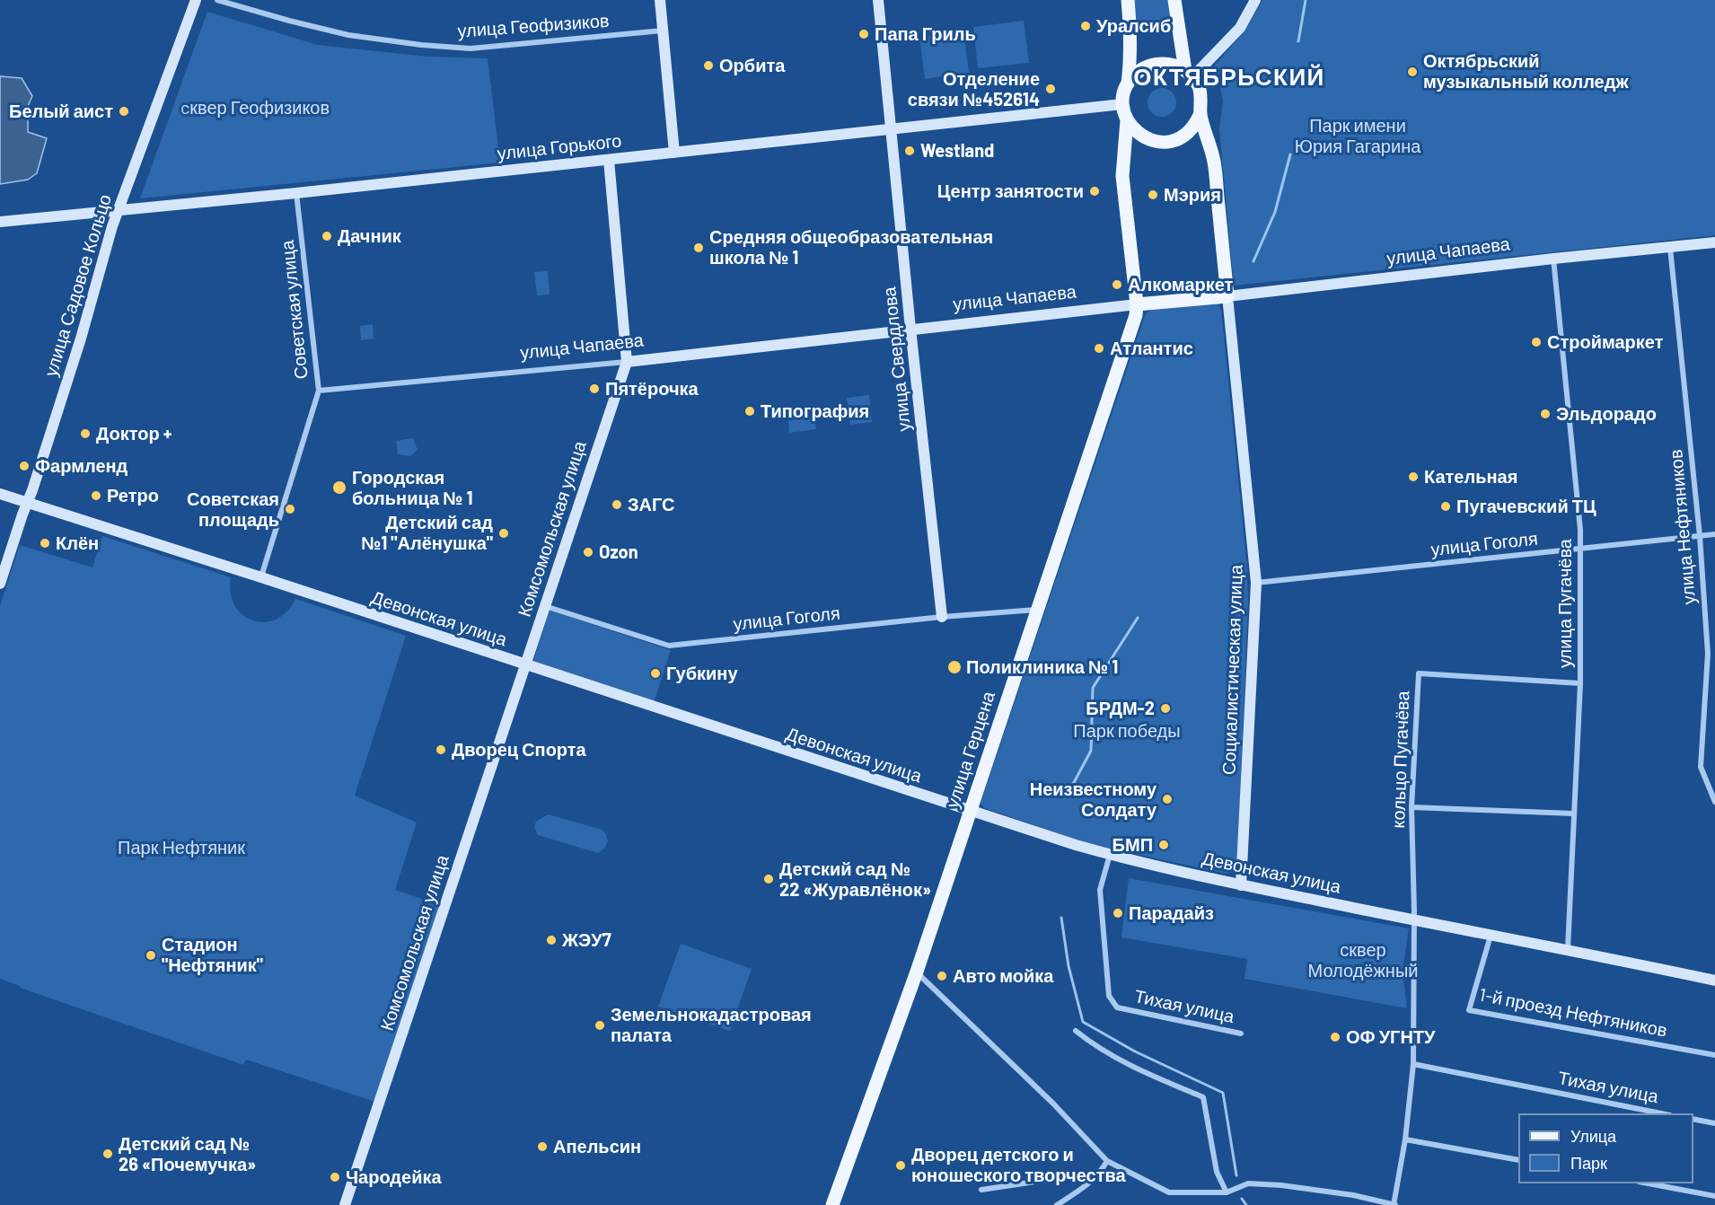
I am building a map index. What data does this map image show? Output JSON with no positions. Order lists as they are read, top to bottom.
{
  "streets": {
    "main road": ["улица Чапаева", "улица Герцена"],
    "street": [
      "улица Геофизиков",
      "улица Горького",
      "улица Садовое Кольцо",
      "Советская улица",
      "улица Свердлова",
      "улица Нефтяников",
      "Комсомольская улица",
      "улица Гоголя",
      "улица Пугачёва",
      "Девонская улица",
      "Социалистическая улица",
      "кольцо Пугачёва",
      "Тихая улица",
      "1-й проезд Нефтяников"
    ]
  },
  "crossings": [
    ["улица Горького", "улица Садовое Кольцо"],
    ["улица Горького", "Советская улица"],
    ["улица Горького", "улица Свердлова"],
    ["улица Горького", "Комсомольская улица"],
    ["улица Горького", "улица Герцена"],
    ["улица Чапаева", "Советская улица"],
    ["улица Чапаева", "улица Свердлова"],
    ["улица Чапаева", "улица Нефтяников"],
    ["улица Чапаева", "Комсомольская улица"],
    ["улица Чапаева", "улица Пугачёва"],
    ["улица Чапаева", "Социалистическая улица"],
    ["улица Чапаева", "улица Герцена"],
    ["улица Садовое Кольцо", "Девонская улица"],
    ["Советская улица", "Девонская улица"],
    ["улица Свердлова", "улица Гоголя"],
    ["улица Нефтяников", "улица Гоголя"],
    ["Комсомольская улица", "улица Гоголя"],
    ["Комсомольская улица", "Девонская улица"],
    ["улица Гоголя", "улица Пугачёва"],
    ["улица Гоголя", "Социалистическая улица"],
    ["улица Гоголя", "улица Герцена"],
    ["улица Пугачёва", "Девонская улица"],
    ["улица Пугачёва", "кольцо Пугачёва"],
    ["Девонская улица", "Социалистическая улица"],
    ["Девонская улица", "улица Герцена"],
    ["Девонская улица", "кольцо Пугачёва"],
    ["Девонская улица", "Тихая улица"],
    ["Девонская улица", "1-й проезд Нефтяников"],
    ["кольцо Пугачёва", "Тихая улица"]
  ],
  "districts": ["ОКТЯБРЬСКИЙ"],
  "parks": [
    "cквер Геофизиков",
    "Парк имени Юрия Гагарина",
    "Парк победы",
    "Парк Нефтяник",
    "сквер Молодёжный"
  ],
  "places": [
    "Уралсиб",
    "Папа Гриль",
    "Орбита",
    "Октябрьский музыкальный колледж",
    "Отделение связи №452614",
    "Белый аист",
    "Westland",
    "Центр занятости",
    "Мэрия",
    "Дачник",
    "Средняя общеобразовательная школа № 1",
    "Алкомаркет",
    "Строймаркет",
    "Атлантис",
    "Пятёрочка",
    "Типография",
    "Эльдорадо",
    "Доктор +",
    "Фармленд",
    "Кательная",
    "Городская больница № 1",
    "Ретро",
    "ЗАГС",
    "Пугачевский ТЦ",
    "Советская площадь",
    "Детский сад №1 \"Алёнушка\"",
    "Клён",
    "Ozon",
    "Поликлиника № 1",
    "Губкину",
    "БРДМ-2",
    "Дворец Спорта",
    "Неизвестному Солдату",
    "БМП",
    "Детский сад № 22 «Журавлёнок»",
    "Парадайз",
    "ЖЭУ7",
    "Стадион \"Нефтяник\"",
    "Авто мойка",
    "Земельнокадастровая палата",
    "ОФ УГНТУ",
    "Апельсин",
    "Детский сад № 26 «Почемучка»",
    "Дворец детского и юношеского творчества",
    "Чародейка"
  ],
  "legend": ["Улица", "Парк"]
}
